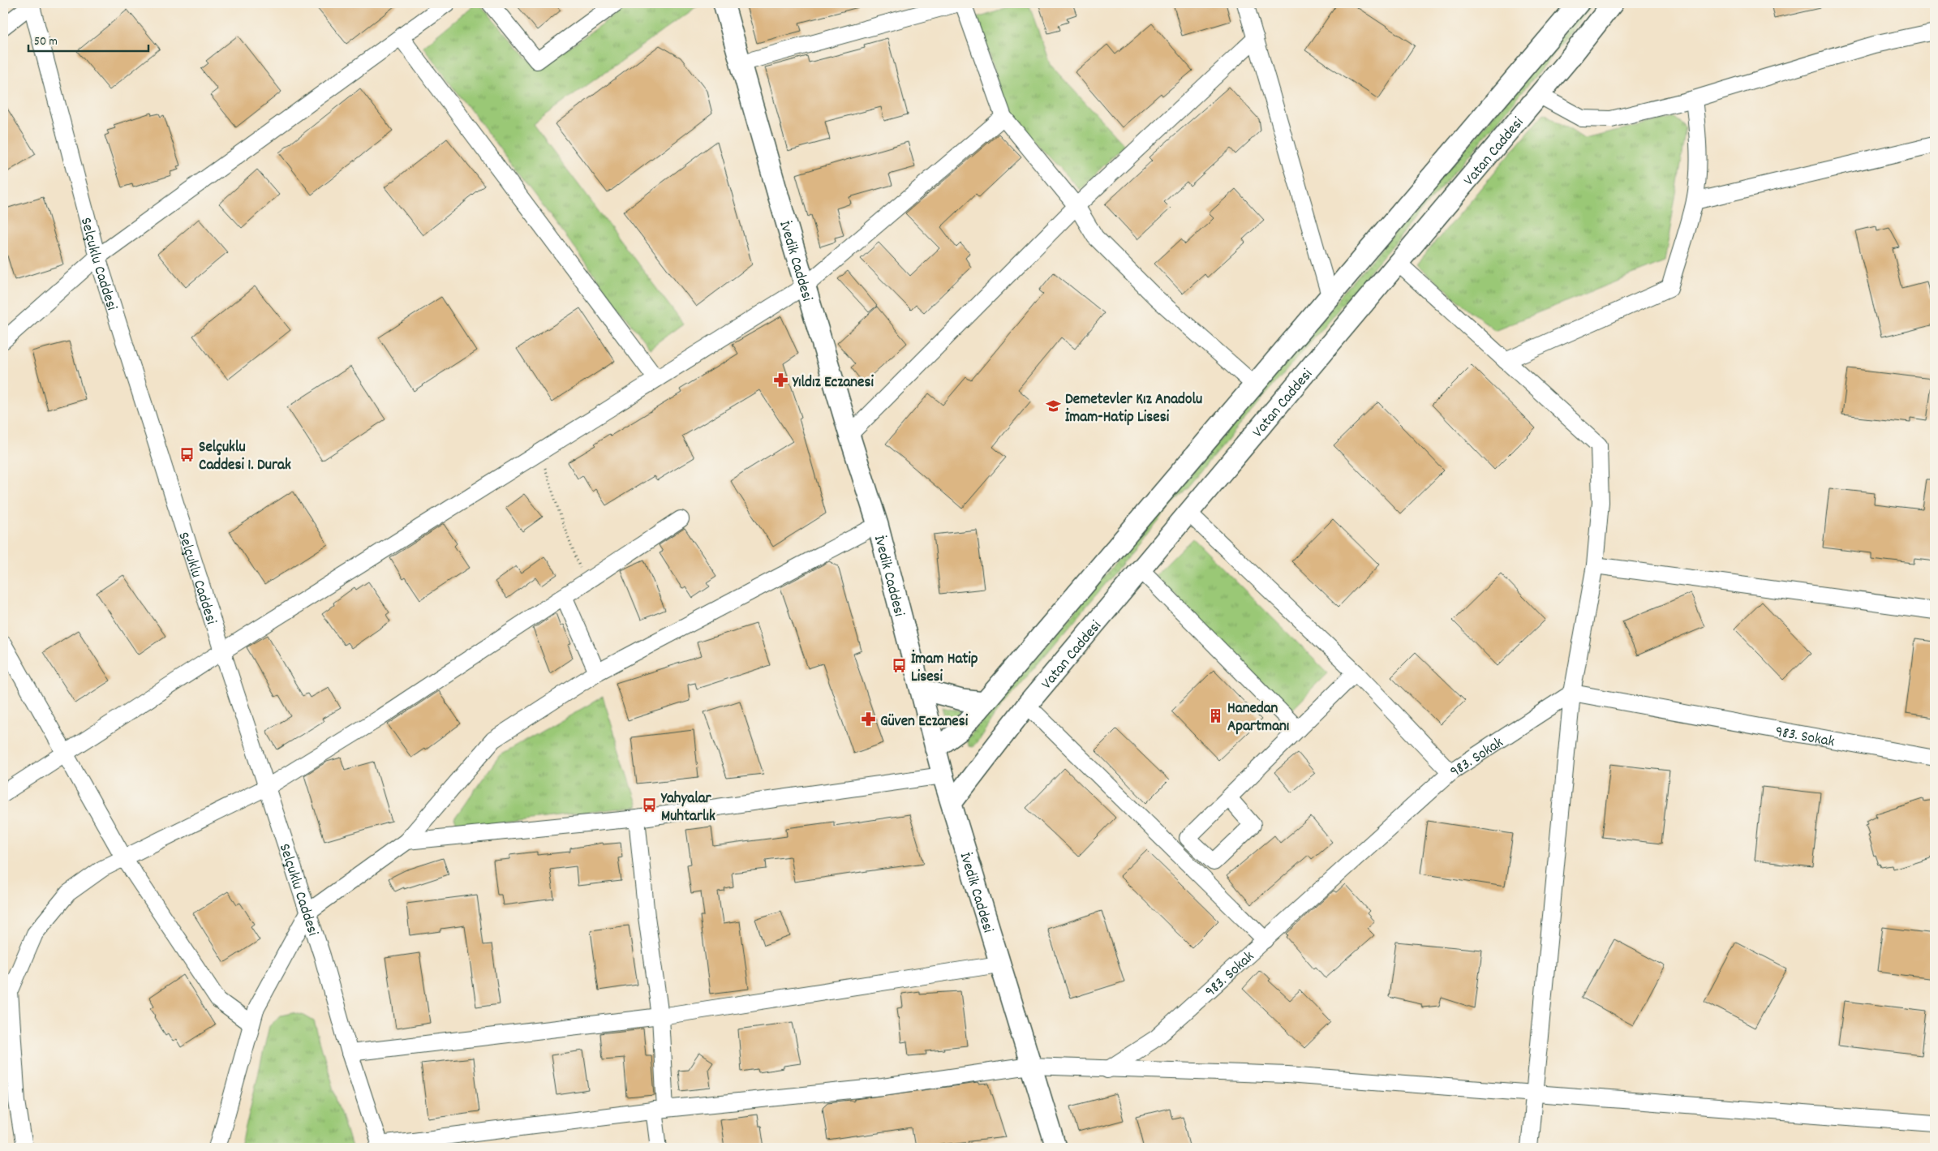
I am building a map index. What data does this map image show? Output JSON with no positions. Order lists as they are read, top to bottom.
{
  "streets": {
    "main road": ["Vatan Caddesi", "İvedik Caddesi"],
    "street": ["Selçuklu Caddesi", "983. Sokak"]
  },
  "crossings": [
    ["Vatan Caddesi", "İvedik Caddesi"]
  ],
  "places": {
    "pharmacy": ["Yıldız Eczanesi", "Güven Eczanesi"],
    "school or university": ["Demetevler Kız Anadolu İmam-Hatip Lisesi"],
    "bus stop": ["Selçuklu Caddesi 1. Durak", "İmam Hatip Lisesi", "Yahyalar Muhtarlık"],
    "building": ["Hanedan Apartmanı"]
  },
  "scale_bar": "50 m"
}
